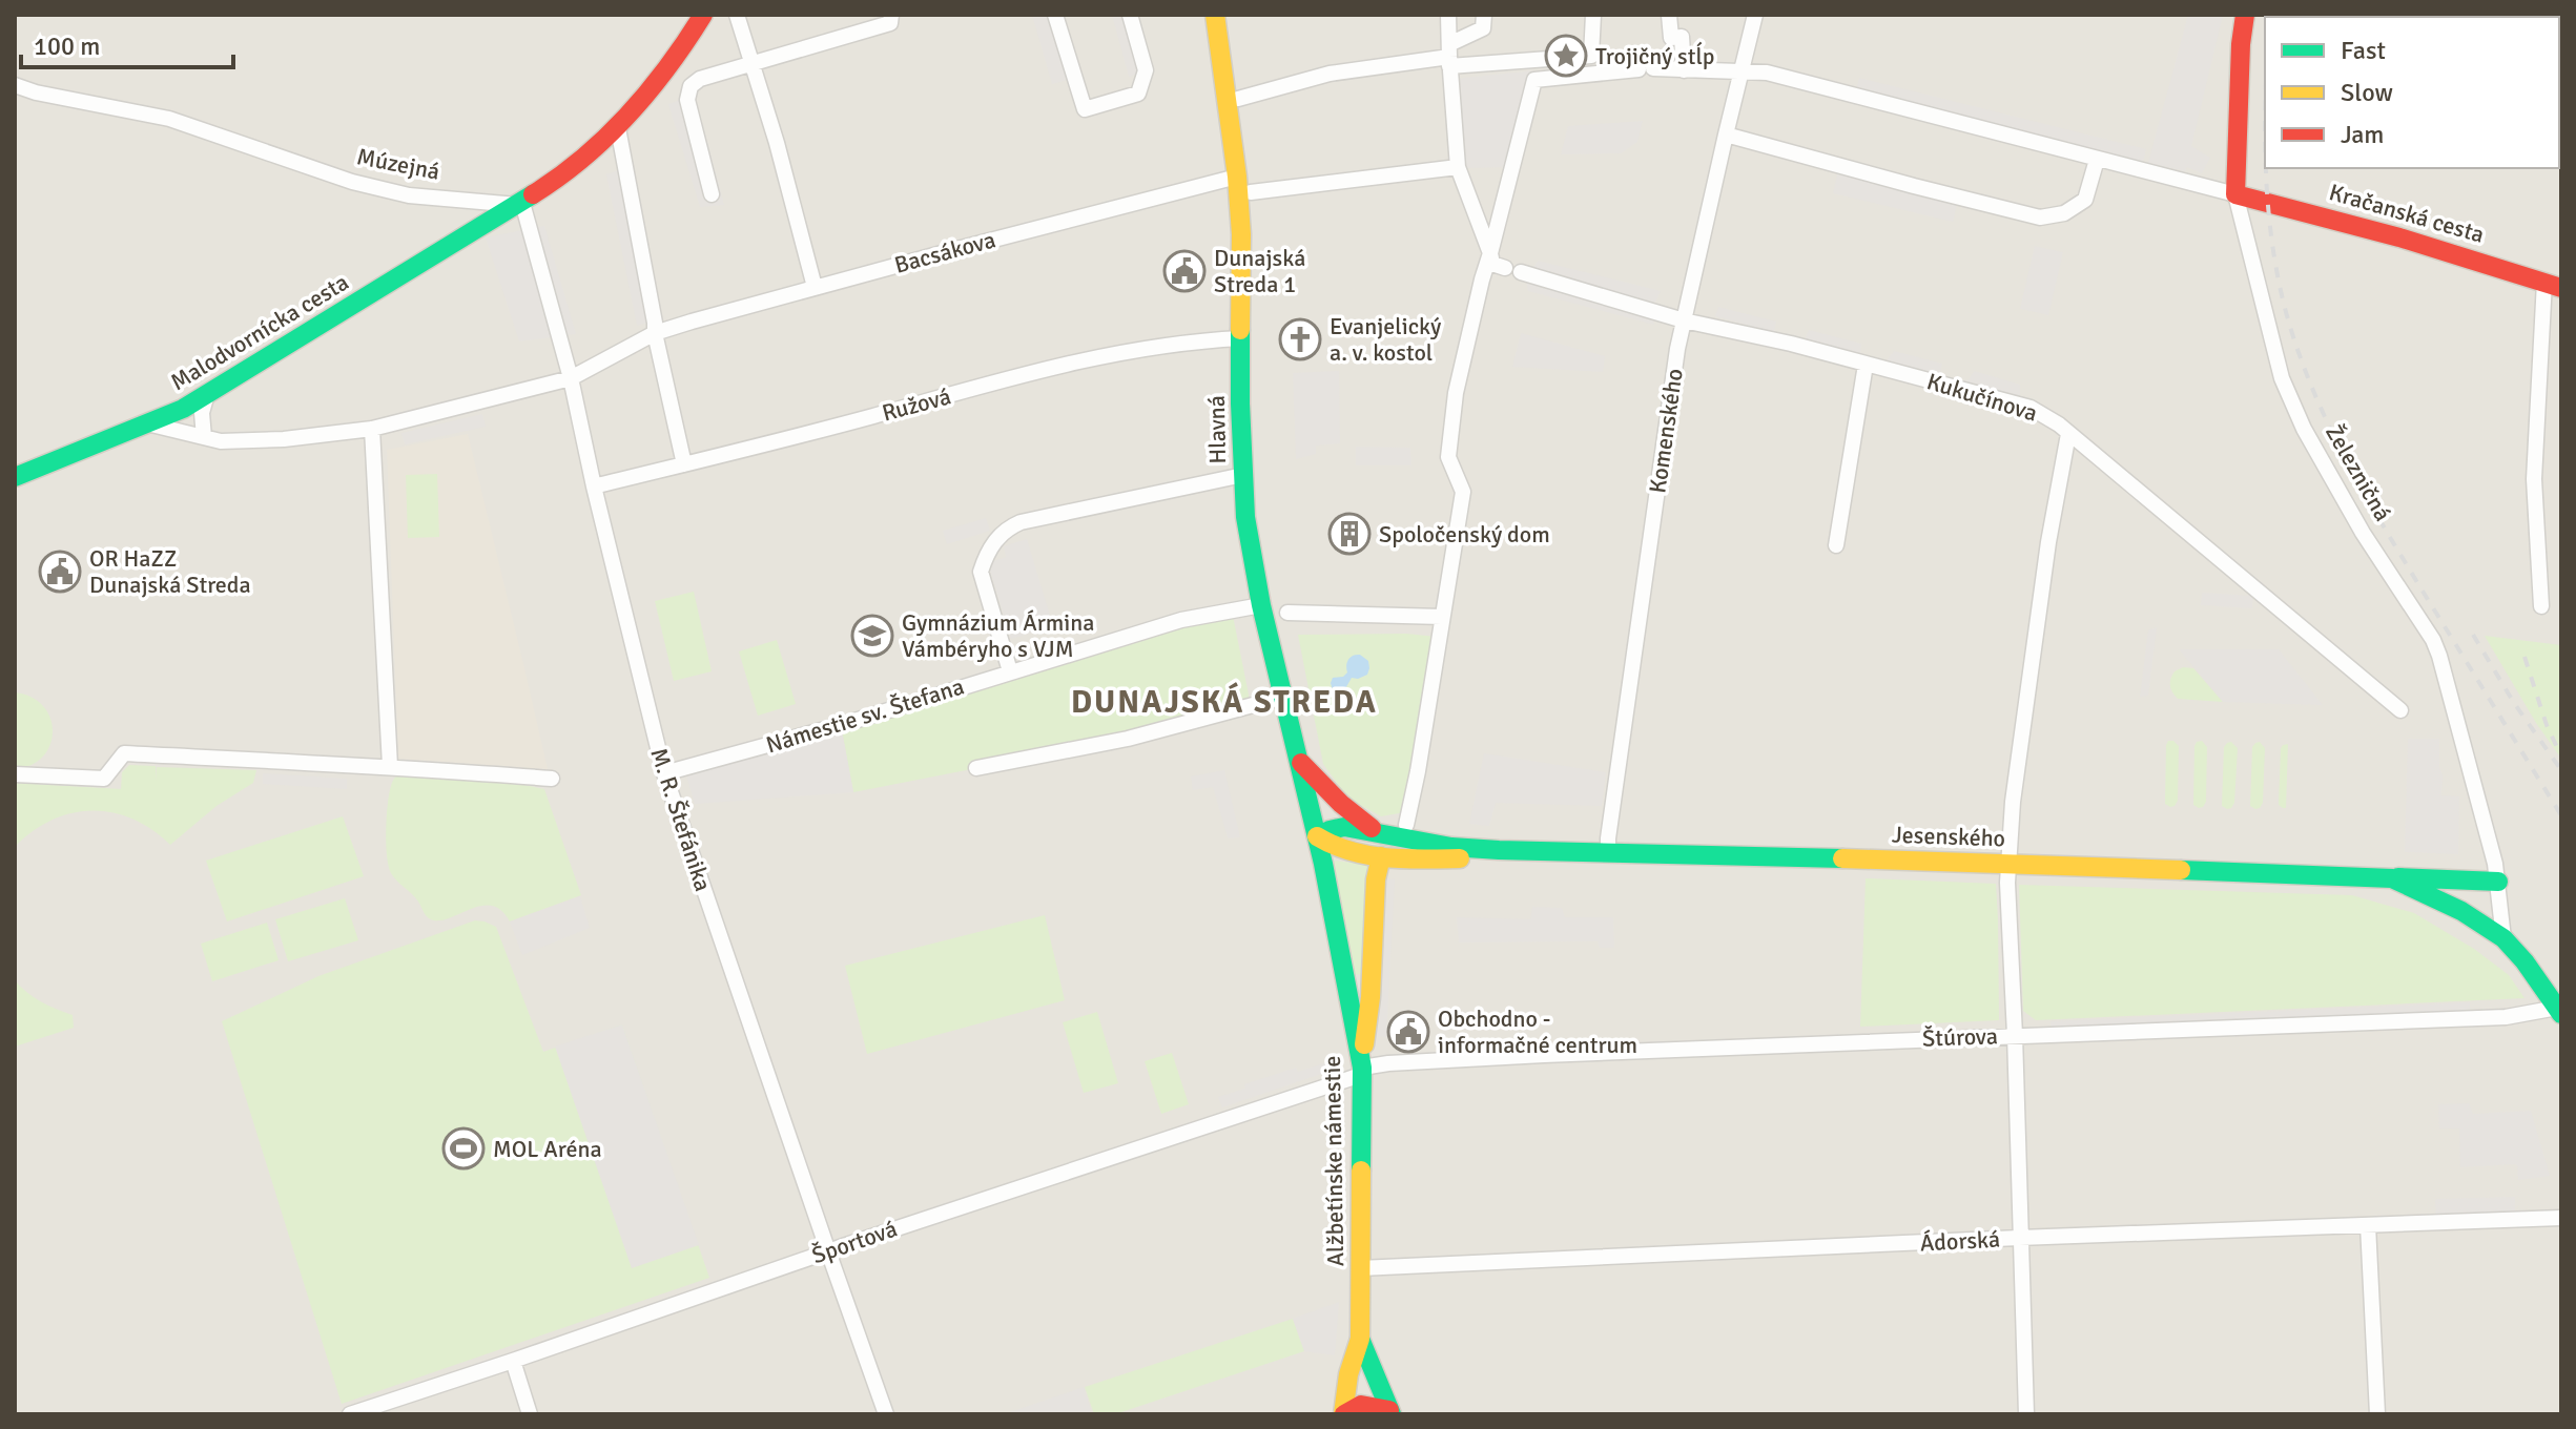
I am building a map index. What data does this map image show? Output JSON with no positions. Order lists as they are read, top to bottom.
{
  "streets": {
    "street": [
      "Múzejná",
      "Kračanská cesta",
      "Bacsákova",
      "Malodvornícka cesta",
      "Kukučínova",
      "Ružová",
      "Hlavná",
      "Komenského",
      "Železničná",
      "Námestie sv. Štefana",
      "M. R. Štefánika",
      "Jesenského",
      "Štúrova",
      "Alžbetínske námestie",
      "Ádorská",
      "Športová"
    ]
  },
  "crossings": [
    ["Múzejná", "Malodvornícka cesta"],
    ["Múzejná", "M. R. Štefánika"],
    ["Kračanská cesta", "Železničná"],
    ["Bacsákova", "Malodvornícka cesta"],
    ["Bacsákova", "Hlavná"],
    ["Bacsákova", "M. R. Štefánika"],
    ["Malodvornícka cesta", "M. R. Štefánika"],
    ["Kukučínova", "Komenského"],
    ["Ružová", "Hlavná"],
    ["Ružová", "M. R. Štefánika"],
    ["Hlavná", "Námestie sv. Štefana"],
    ["Hlavná", "Jesenského"],
    ["Hlavná", "Alžbetínske námestie"],
    ["Komenského", "Jesenského"],
    ["Železničná", "Jesenského"],
    ["Námestie sv. Štefana", "M. R. Štefánika"],
    ["M. R. Štefánika", "Športová"],
    ["Jesenského", "Štúrova"],
    ["Jesenského", "Alžbetínske námestie"],
    ["Štúrova", "Alžbetínske námestie"],
    ["Štúrova", "Športová"],
    ["Alžbetínske námestie", "Ádorská"],
    ["Alžbetínske námestie", "Športová"]
  ],
  "districts": ["DUNAJSKÁ STREDA"],
  "places": {
    "place": ["Trojičný stĺp"],
    "public building": ["Dunajská Streda 1", "OR HaZZ Dunajská Streda", "Obchodno - informačné centrum"],
    "church": ["Evanjelický a. v. kostol"],
    "building": ["Spoločenský dom"],
    "school or university": ["Gymnázium Ármina Vámbéryho s VJM"],
    "sports": ["MOL Aréna"]
  },
  "legend": ["Fast", "Slow", "Jam"],
  "scale_bar": "100 m"
}
